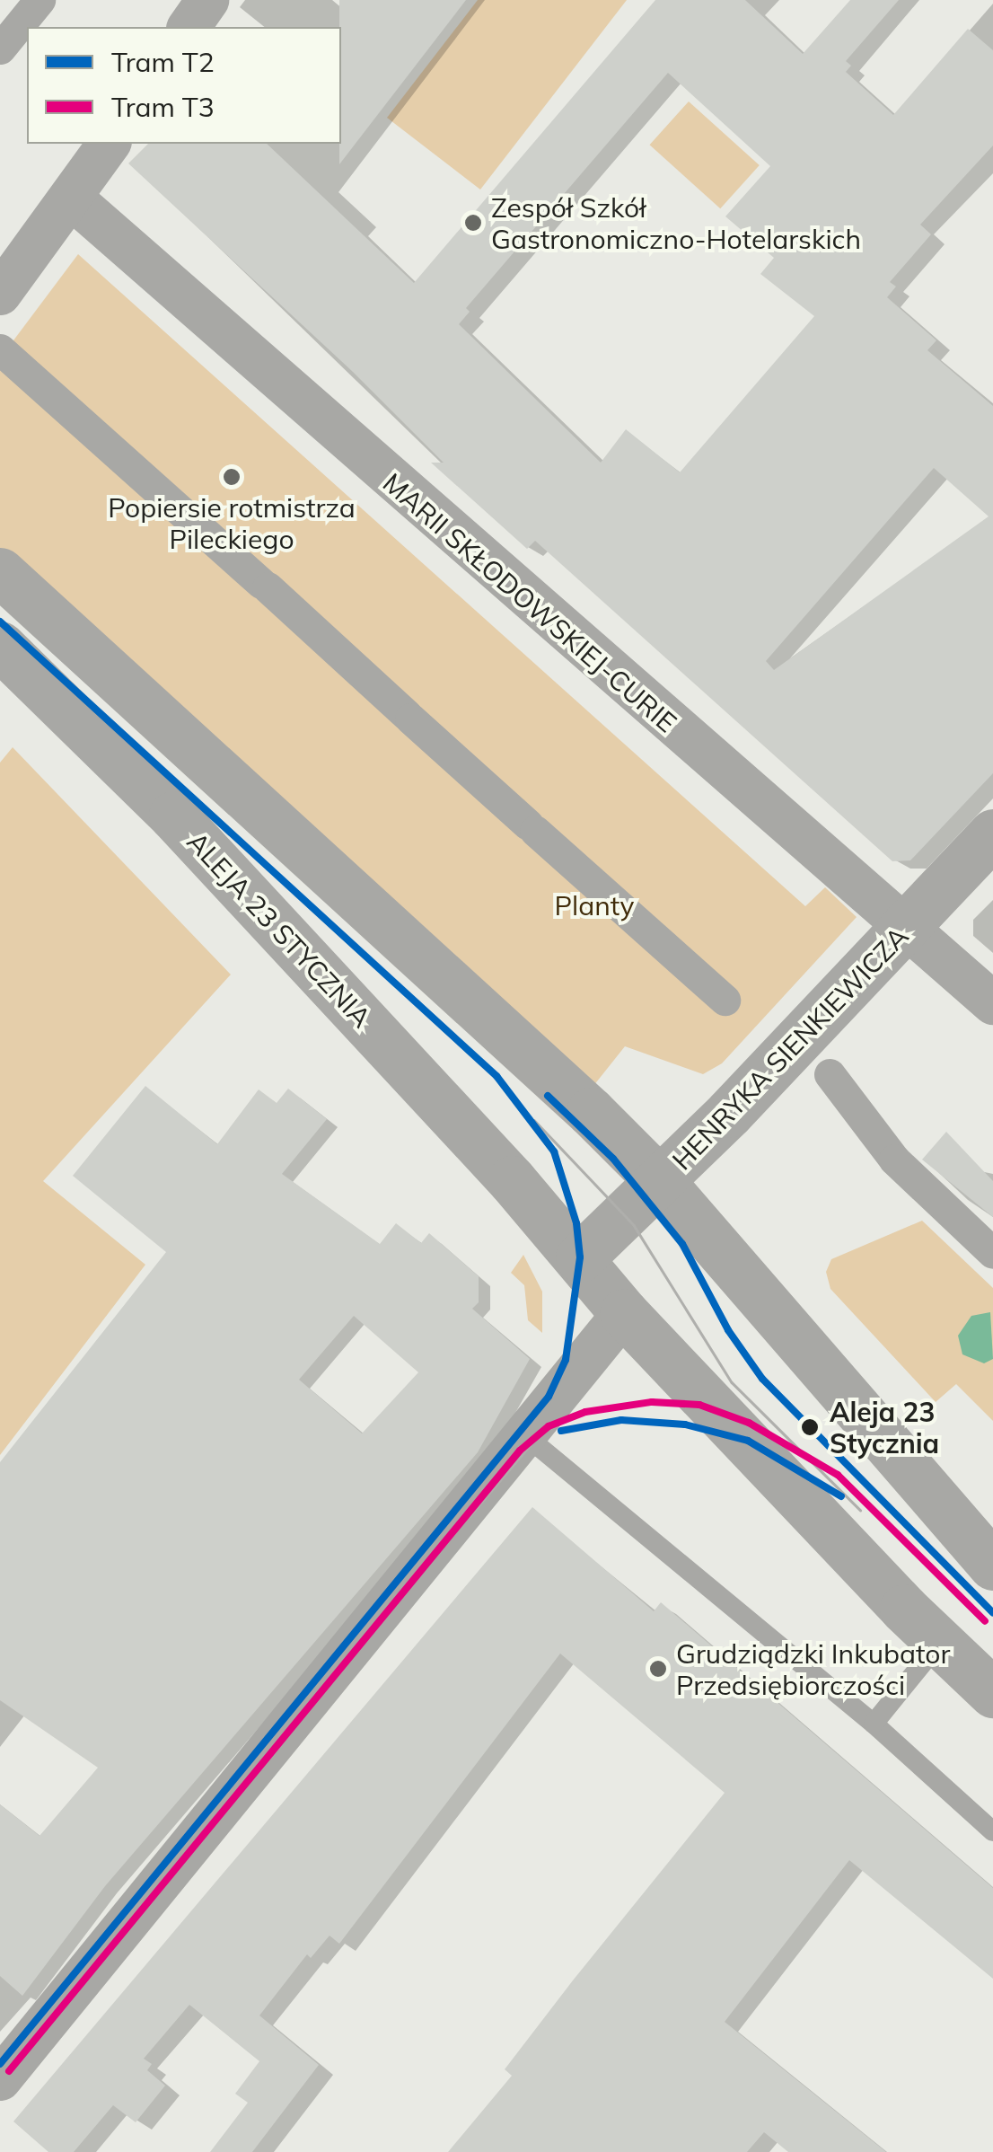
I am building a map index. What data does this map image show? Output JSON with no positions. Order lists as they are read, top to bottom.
{
  "streets": {
    "street": ["MARII SKŁODOWSKIEJ-CURIE", "ALEJA 23 STYCZNIA", "HENRYKA SIENKIEWICZA"]
  },
  "crossings": [
    ["MARII SKŁODOWSKIEJ-CURIE", "HENRYKA SIENKIEWICZA"],
    ["ALEJA 23 STYCZNIA", "HENRYKA SIENKIEWICZA"]
  ],
  "parks": ["Planty"],
  "places": [
    "Zespół Szkół Gastronomiczno-Hotelarskich",
    "Popiersie rotmistrza Pileckiego",
    "Aleja 23 Stycznia",
    "Grudziądzki Inkubator Przedsiębiorczości"
  ],
  "lines": ["tram line T2", "tram line T3"],
  "legend": ["Tram T2", "Tram T3"]
}
